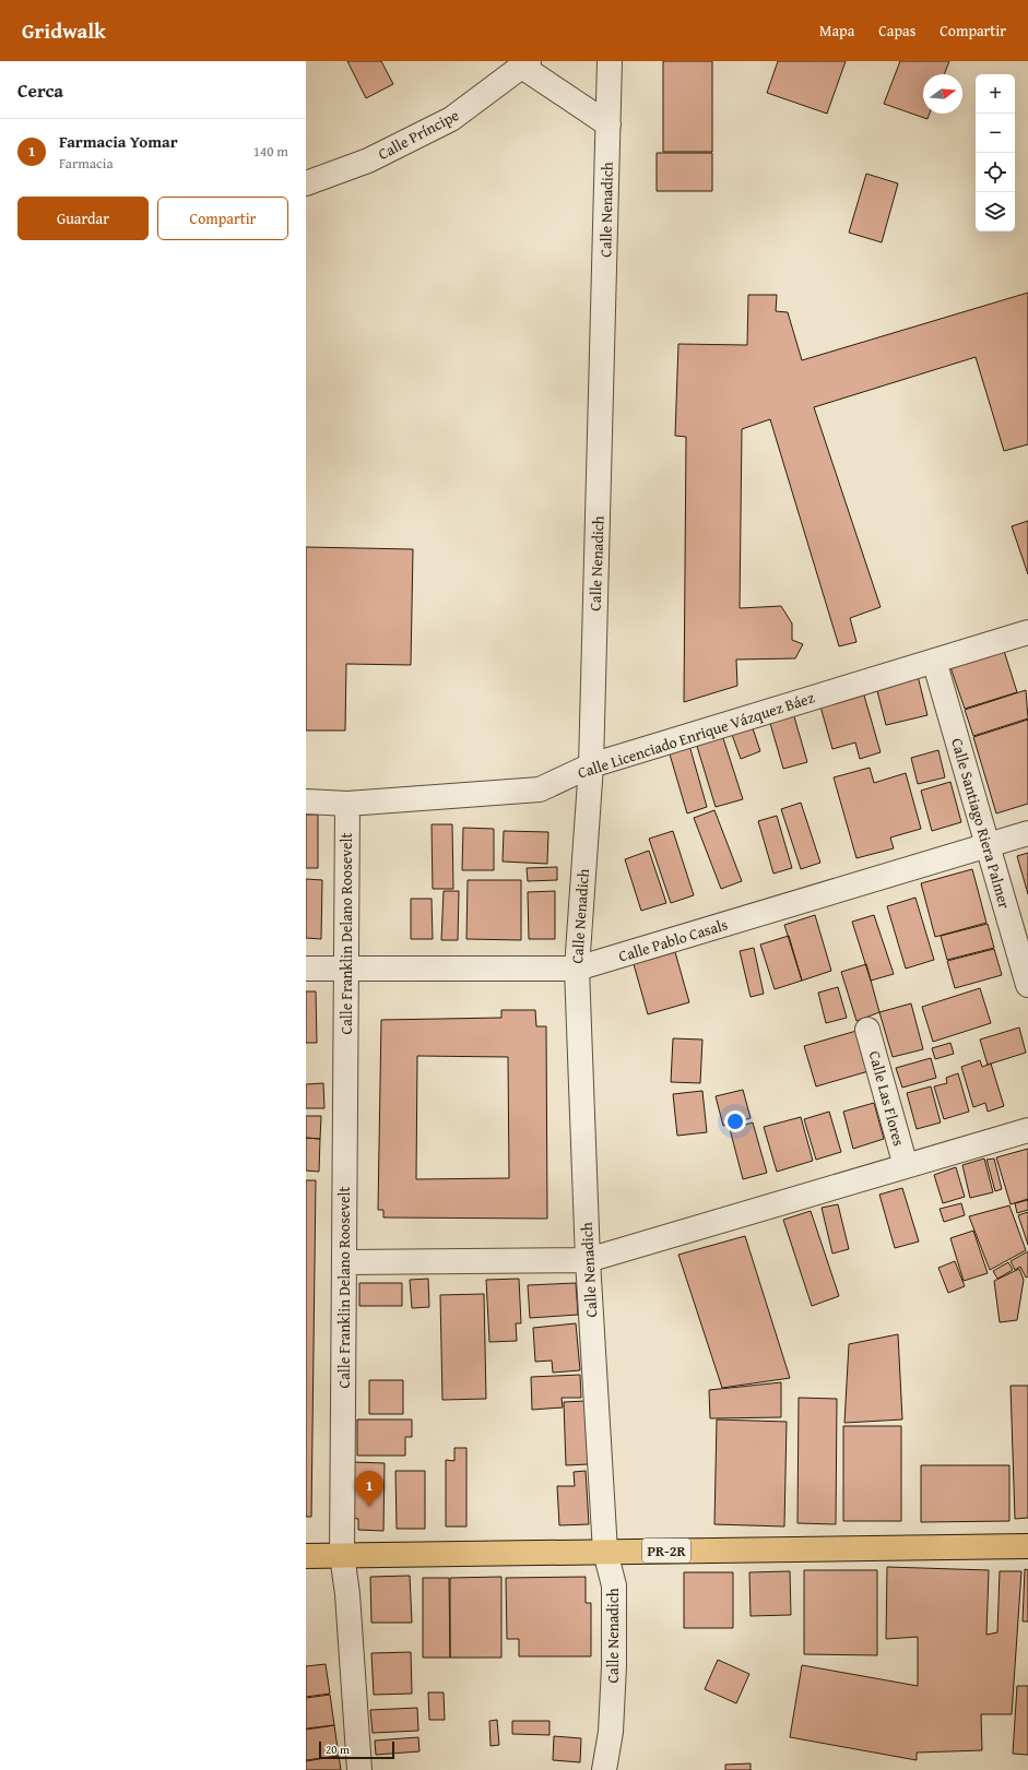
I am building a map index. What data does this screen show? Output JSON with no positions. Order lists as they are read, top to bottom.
{
  "streets": {
    "main road": ["PR-2R"],
    "street": [
      "Calle Príncipe",
      "Calle Nenadich",
      "Calle Licenciado Enrique Vázquez Báez",
      "Calle Santiago Riera Palmer",
      "Calle Franklin Delano Roosevelt",
      "Calle Pablo Casals",
      "Calle Las Flores"
    ]
  },
  "crossings": [
    ["Calle Nenadich", "Calle Licenciado Enrique Vázquez Báez"],
    ["Calle Nenadich", "Calle Pablo Casals"],
    ["Calle Nenadich", "PR-2R"],
    ["Calle Licenciado Enrique Vázquez Báez", "Calle Santiago Riera Palmer"],
    ["Calle Licenciado Enrique Vázquez Báez", "Calle Franklin Delano Roosevelt"],
    ["Calle Santiago Riera Palmer", "Calle Pablo Casals"],
    ["Calle Franklin Delano Roosevelt", "Calle Pablo Casals"],
    ["Calle Franklin Delano Roosevelt", "PR-2R"]
  ],
  "scale_bar": "20 m",
  "north": "right",
  "page": {
    "header": "Gridwalk",
    "nav": ["Mapa", "Capas", "Compartir"],
    "heading": "Cerca",
    "map_buttons": ["+", "−"],
    "list": [
      {
        "mark": "1",
        "name": "Farmacia Yomar",
        "note": "Farmacia",
        "value": "140 m"
      }
    ],
    "buttons": ["Guardar", "Compartir"],
    "pins": "1",
    "scale": "20 m"
  }
}
